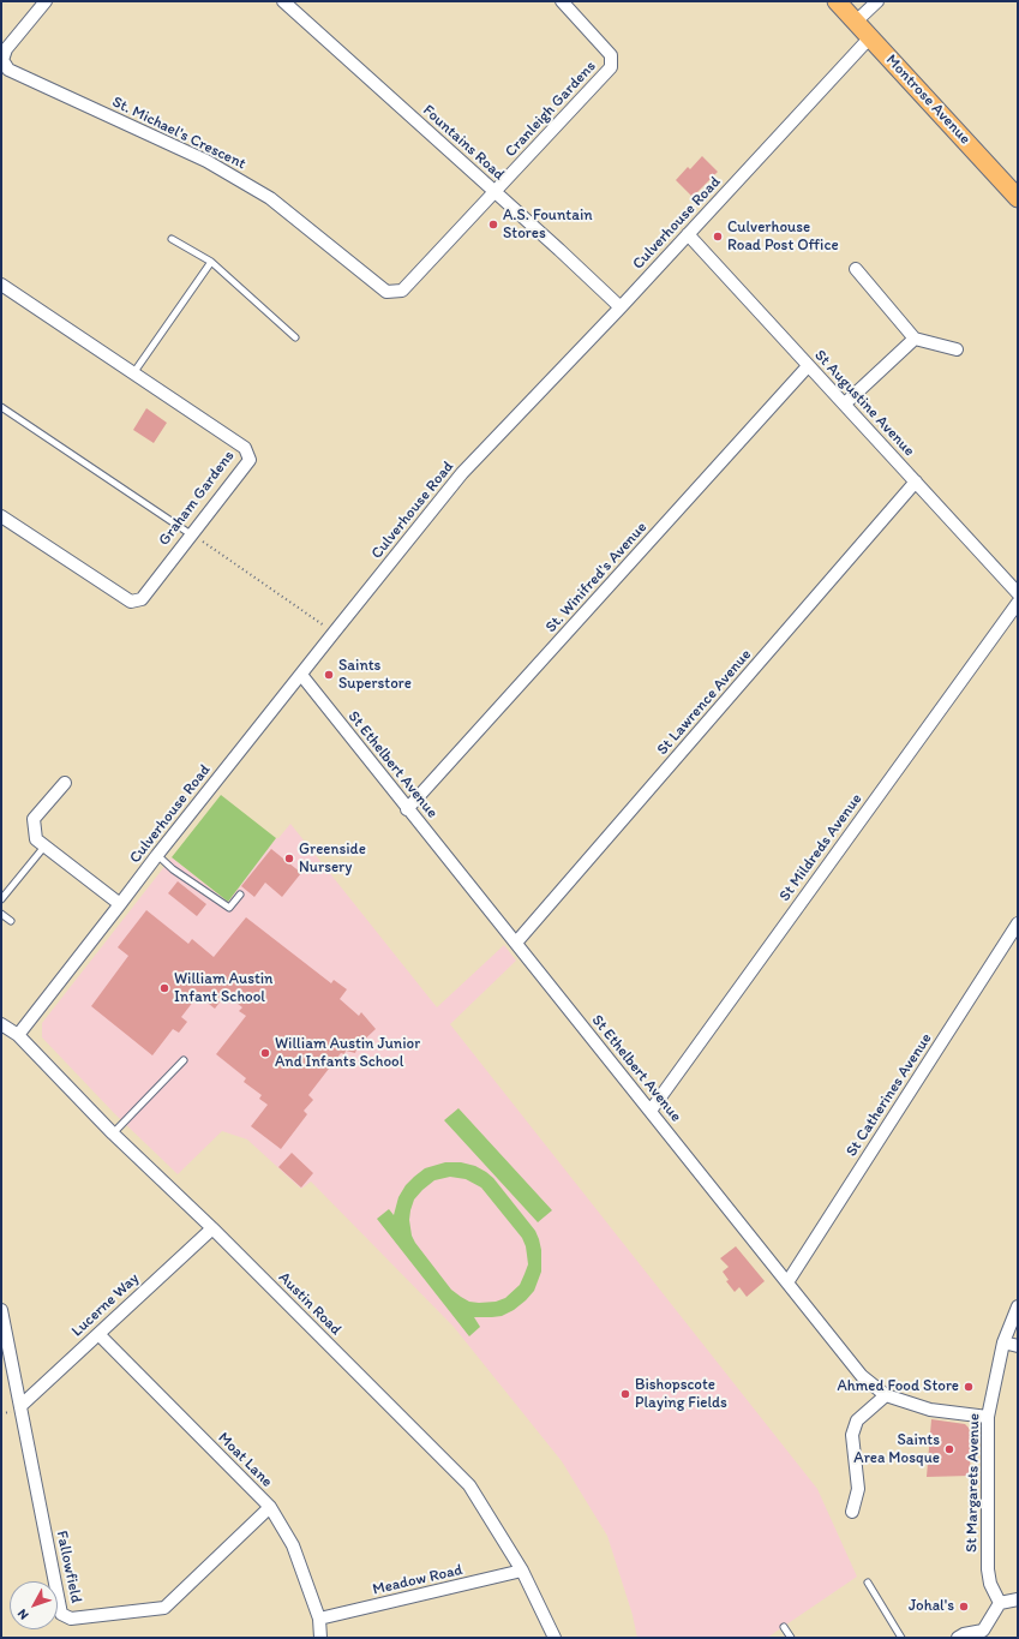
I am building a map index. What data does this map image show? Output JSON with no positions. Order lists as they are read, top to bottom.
{
  "streets": {
    "main road": ["Montrose Avenue"],
    "street": [
      "Cranleigh Gardens",
      "St. Michael's Crescent",
      "Fountains Road",
      "Culverhouse Road",
      "St Augustine Avenue",
      "Graham Gardens",
      "St. Winifred's Avenue",
      "St Lawrence Avenue",
      "St Ethelbert Avenue",
      "St Mildreds Avenue",
      "St Catherines Avenue",
      "Austin Road",
      "Lucerne Way",
      "Moat Lane",
      "St Margarets Avenue",
      "Fallowfield",
      "Meadow Road"
    ]
  },
  "crossings": [
    ["Montrose Avenue", "Culverhouse Road"],
    ["Cranleigh Gardens", "St. Michael's Crescent"],
    ["Cranleigh Gardens", "Fountains Road"],
    ["St. Michael's Crescent", "Fountains Road"],
    ["Fountains Road", "Culverhouse Road"],
    ["Culverhouse Road", "St Augustine Avenue"],
    ["Culverhouse Road", "St Ethelbert Avenue"],
    ["Culverhouse Road", "Austin Road"],
    ["St Augustine Avenue", "St. Winifred's Avenue"],
    ["St Augustine Avenue", "St Lawrence Avenue"],
    ["St. Winifred's Avenue", "St Ethelbert Avenue"],
    ["St Lawrence Avenue", "St Ethelbert Avenue"],
    ["St Ethelbert Avenue", "St Mildreds Avenue"],
    ["St Ethelbert Avenue", "St Catherines Avenue"],
    ["St Ethelbert Avenue", "St Margarets Avenue"],
    ["Austin Road", "Lucerne Way"],
    ["Austin Road", "Meadow Road"],
    ["Lucerne Way", "Moat Lane"],
    ["Lucerne Way", "Fallowfield"],
    ["Moat Lane", "Fallowfield"],
    ["Moat Lane", "Meadow Road"]
  ],
  "places": [
    "A.S. Fountain Stores",
    "Culverhouse Road Post Office",
    "Saints Superstore",
    "Greenside Nursery",
    "William Austin Infant School",
    "William Austin Junior And Infants School",
    "Ahmed Food Store",
    "Bishopscote Playing Fields",
    "Saints Area Mosque",
    "Johal's"
  ],
  "north": "bottom left"
}
